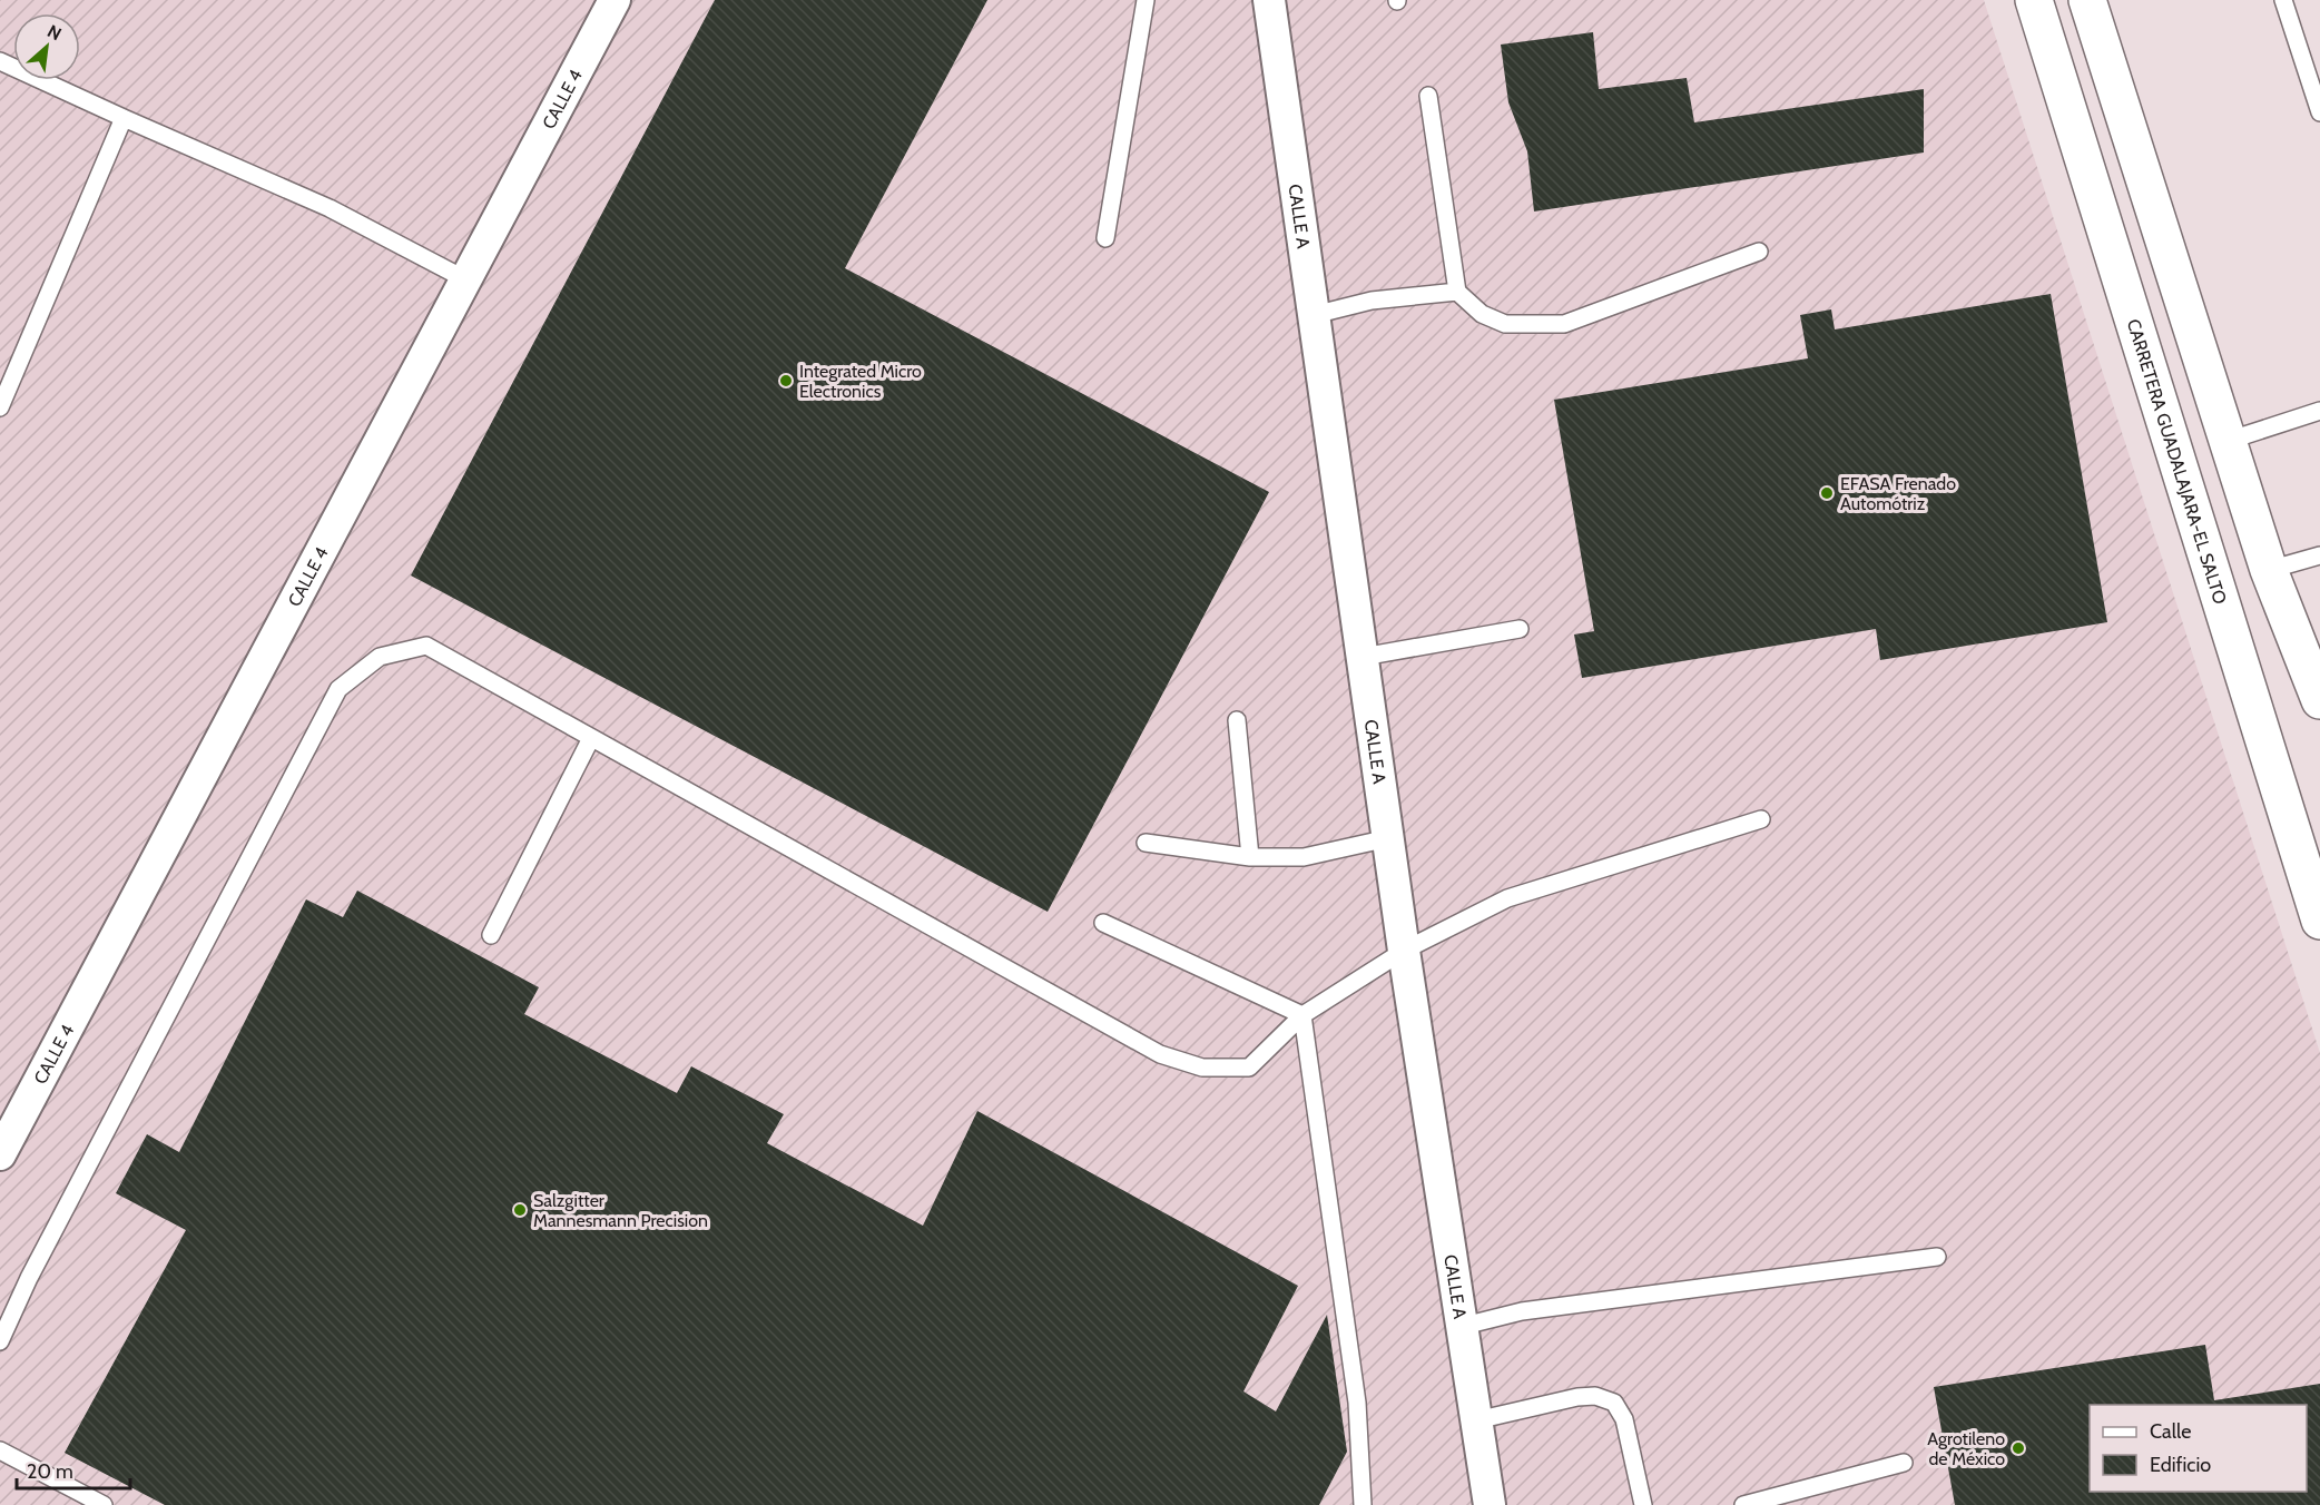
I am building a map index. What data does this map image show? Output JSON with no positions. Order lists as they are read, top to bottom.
{
  "streets": {
    "main road": ["CARRETERA GUADALAJARA-EL SALTO"],
    "street": ["CALLE 4", "CALLE A"]
  },
  "places": [
    "Integrated Micro Electronics",
    "EFASA Frenado Automótriz",
    "Salzgitter Mannesmann Precision",
    "Agrotileno de México"
  ],
  "legend": ["Calle", "Edificio"],
  "scale_bar": "20 m",
  "north": "top right"
}
